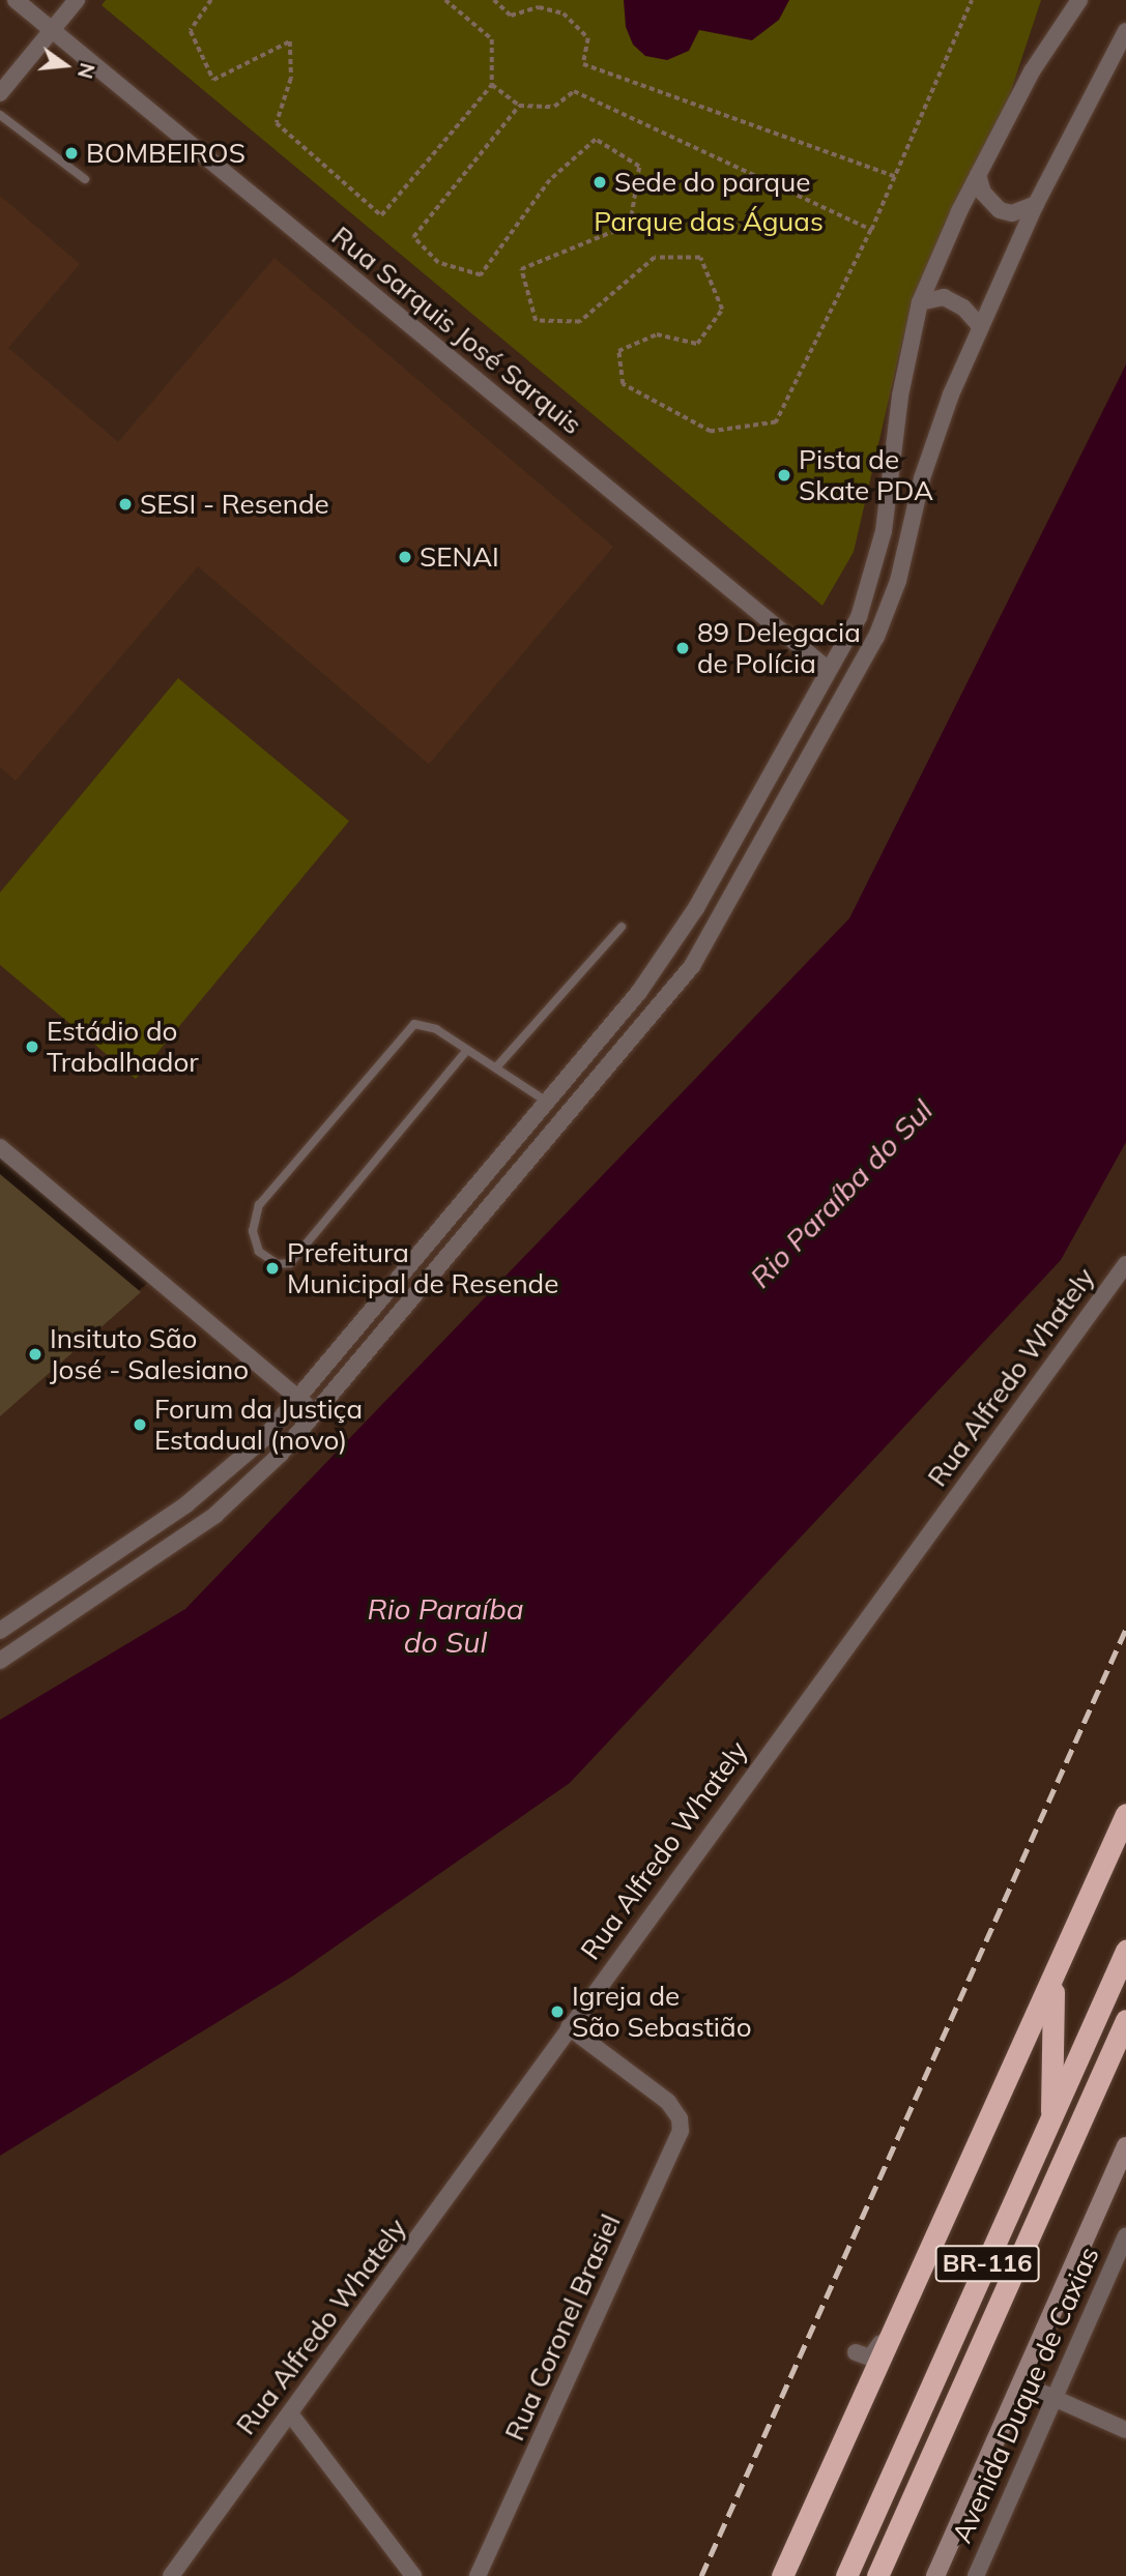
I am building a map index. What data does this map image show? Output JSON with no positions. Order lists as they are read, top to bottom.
{
  "streets": {
    "highway": ["BR-116"],
    "street": [
      "Rua Sarquis José Sarquis",
      "Rua Alfredo Whately",
      "Rua Coronel Brasiel",
      "Avenida Duque de Caxias"
    ]
  },
  "crossings": [
    ["Rua Alfredo Whately", "Rua Coronel Brasiel"]
  ],
  "water": ["Rio Paraíba do Sul"],
  "parks": ["Parque das Águas"],
  "places": [
    "BOMBEIROS",
    "Sede do parque",
    "Pista de Skate PDA",
    "SESI - Resende",
    "SENAI",
    "89 Delegacia de Polícia",
    "Estádio do Trabalhador",
    "Prefeitura Municipal de Resende",
    "Insituto São José - Salesiano",
    "Forum da Justiça Estadual (novo)",
    "Igreja de São Sebastião"
  ],
  "north": "right"
}
